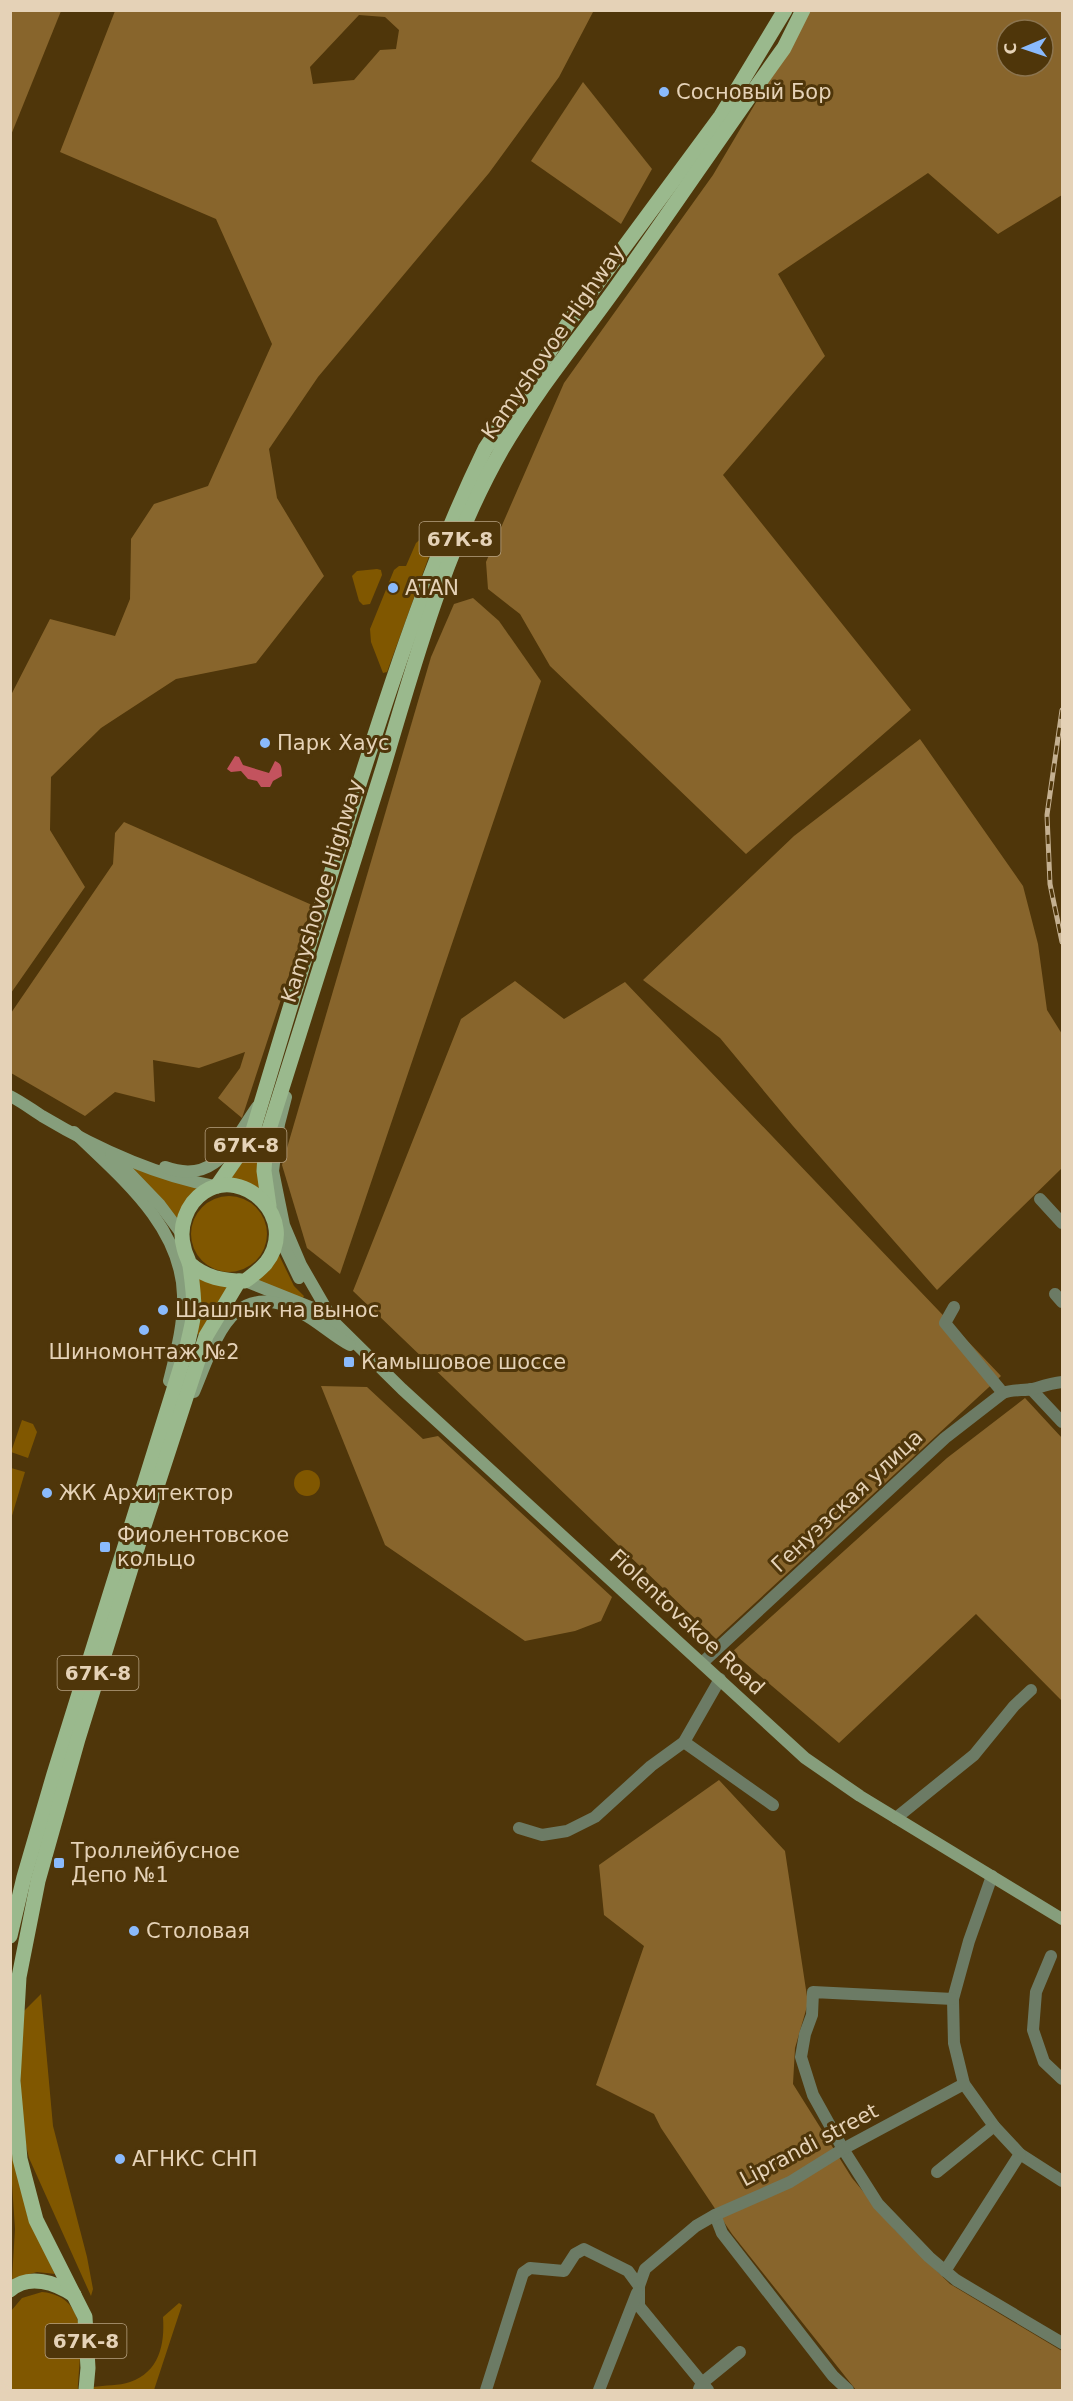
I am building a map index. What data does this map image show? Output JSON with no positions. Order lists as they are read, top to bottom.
{
  "streets": {
    "main road": ["Kamyshovoe Highway", "67К-8", "Fiolentovskoe Road"],
    "street": ["Генуэзская улица", "Liprandi street"]
  },
  "crossings": [
    ["Kamyshovoe Highway", "67К-8"],
    ["Kamyshovoe Highway", "Fiolentovskoe Road"],
    ["67К-8", "Fiolentovskoe Road"],
    ["Генуэзская улица", "Fiolentovskoe Road"]
  ],
  "places": {
    "other": [
      "Сосновый Бор",
      "ATAN",
      "Парк Хаус",
      "Шашлык на вынос",
      "Шиномонтаж №2",
      "ЖК Архитектор",
      "Столовая",
      "АГНКС СНП"
    ],
    "transit": ["Камышовое шоссе", "Фиолентовское кольцо", "Троллейбусное Депо №1"]
  },
  "north": "left"
}
